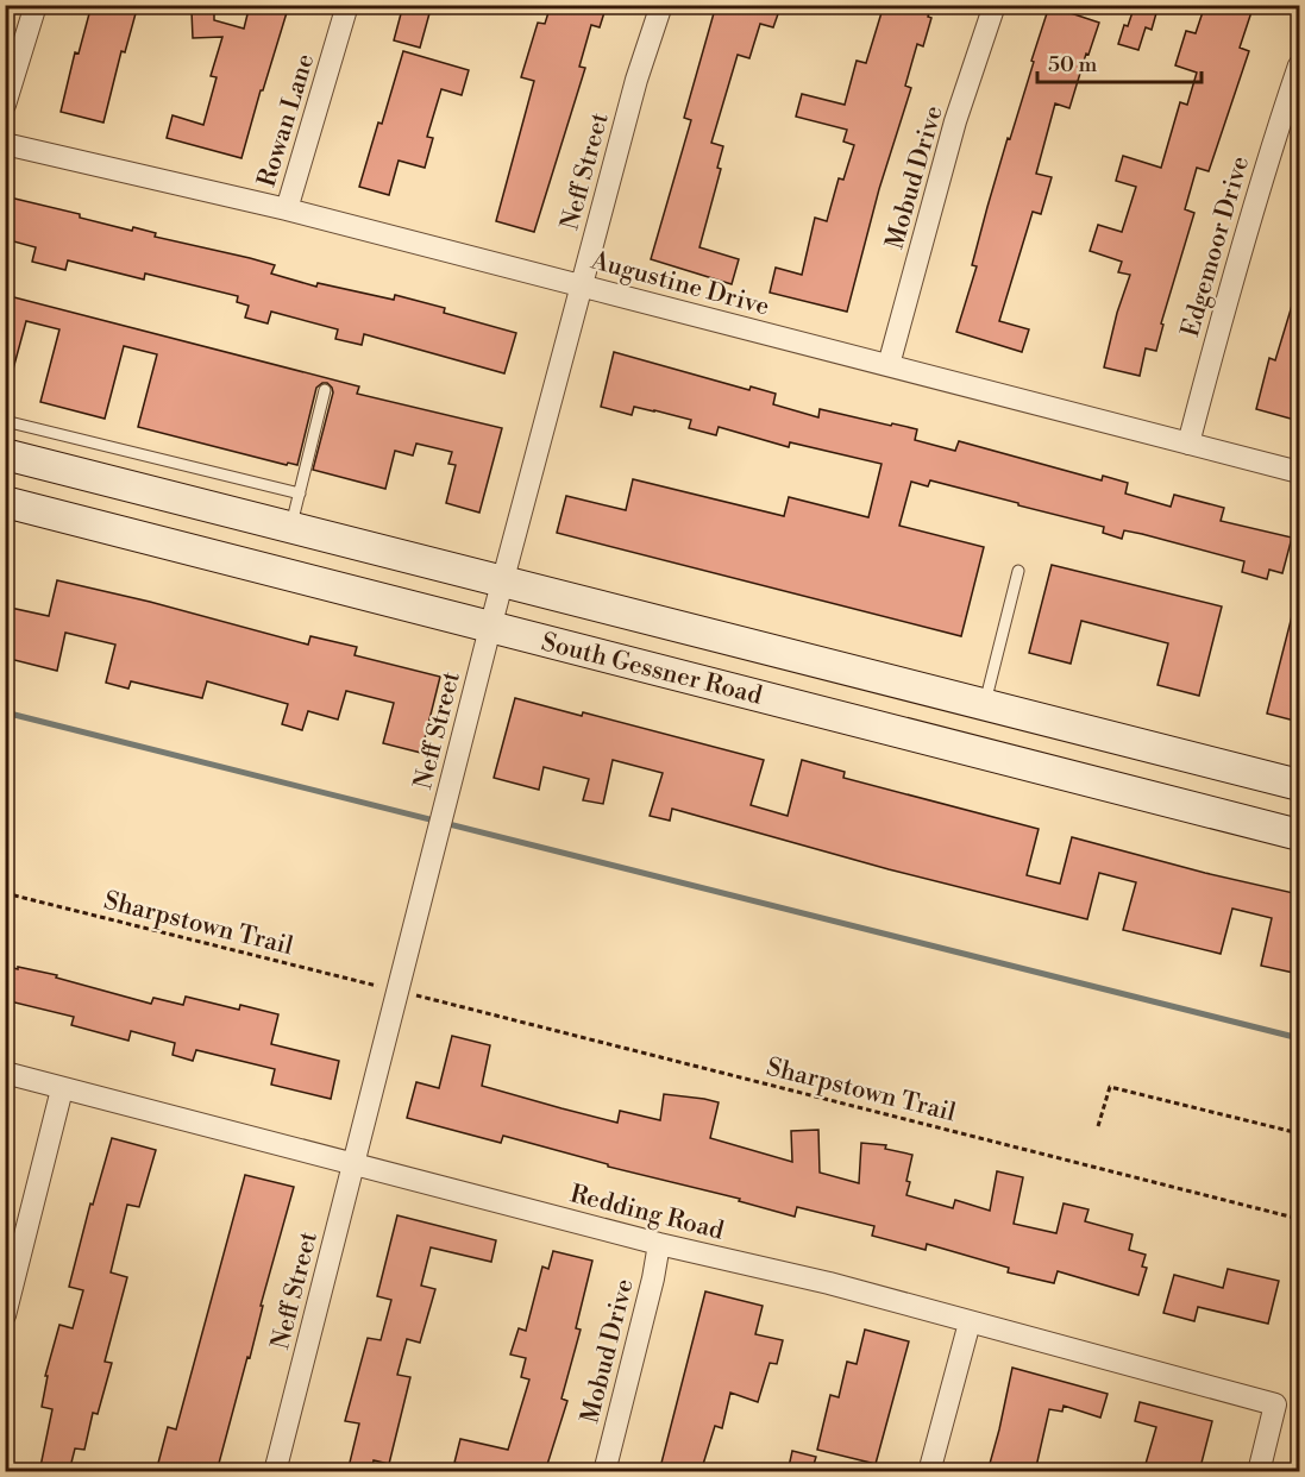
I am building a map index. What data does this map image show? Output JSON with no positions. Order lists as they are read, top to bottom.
{
  "streets": {
    "main road": ["South Gessner Road"],
    "street": [
      "Rowan Lane",
      "Neff Street",
      "Mobud Drive",
      "Edgemoor Drive",
      "Augustine Drive",
      "Redding Road"
    ],
    "path": ["Sharpstown Trail"]
  },
  "crossings": [
    ["Rowan Lane", "Augustine Drive"],
    ["Neff Street", "Augustine Drive"],
    ["Neff Street", "South Gessner Road"],
    ["Neff Street", "Redding Road"],
    ["Mobud Drive", "Augustine Drive"],
    ["Mobud Drive", "Redding Road"],
    ["Edgemoor Drive", "Augustine Drive"]
  ],
  "scale_bar": "50 m"
}
